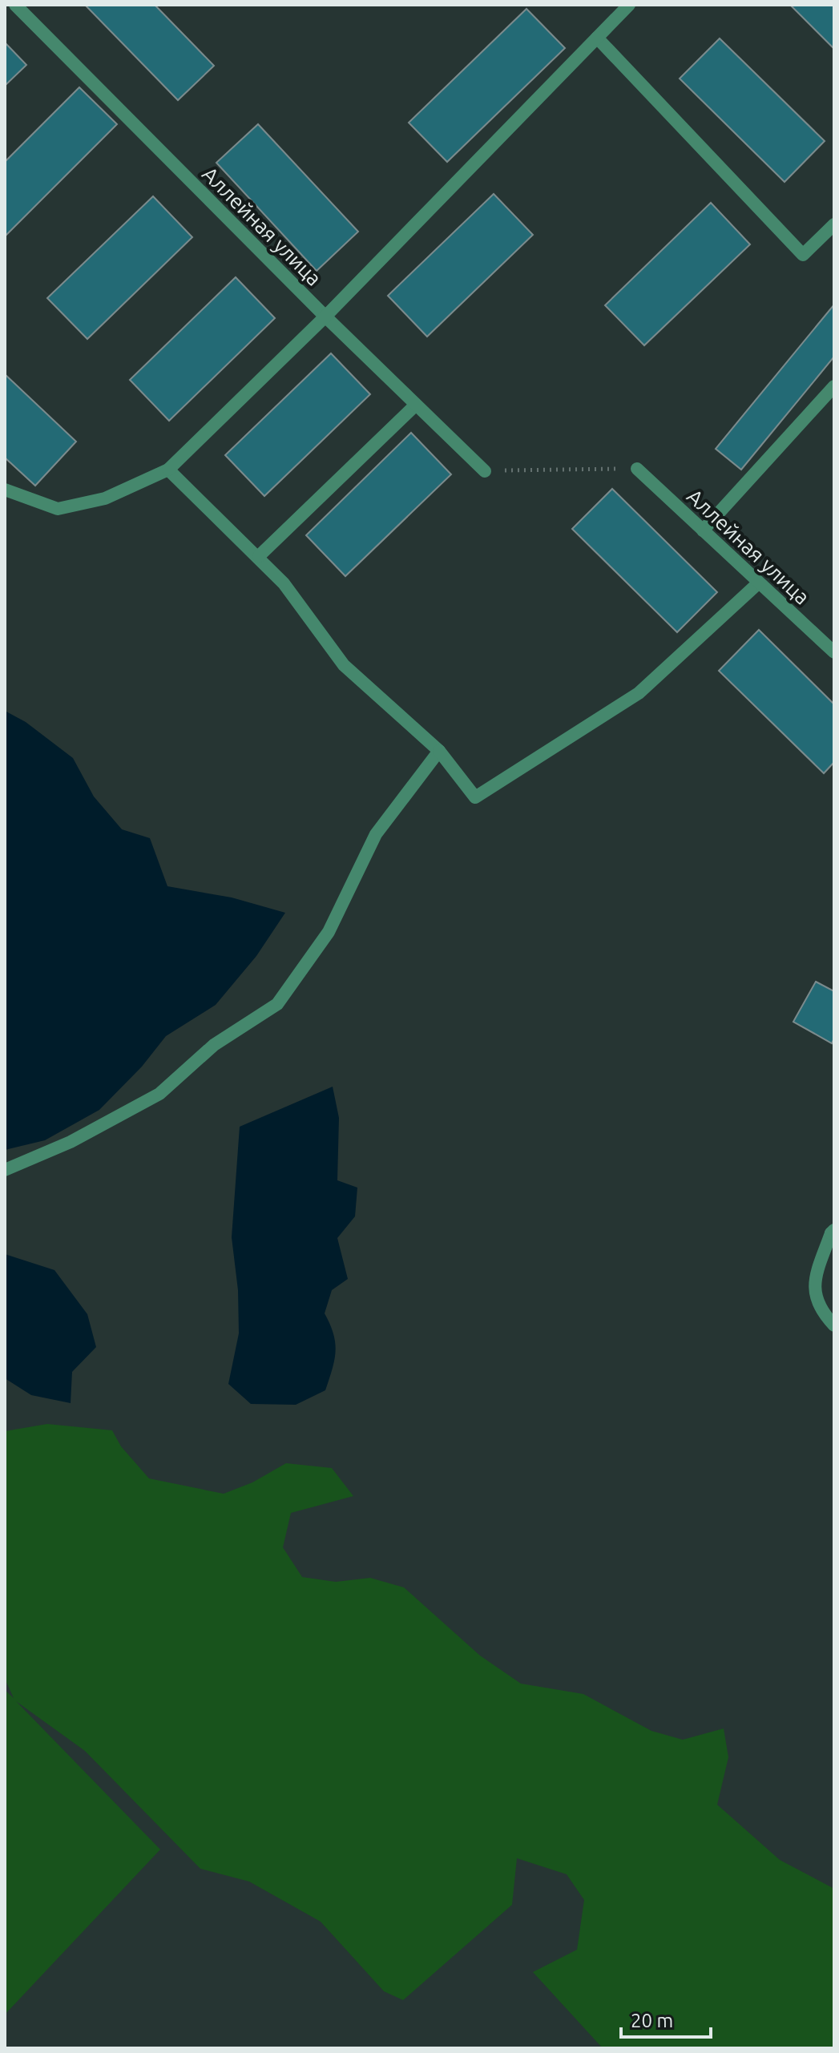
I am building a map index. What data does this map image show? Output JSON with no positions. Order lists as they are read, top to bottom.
{
  "streets": {
    "street": ["Аллейная улица"]
  },
  "scale_bar": "20 m"
}
